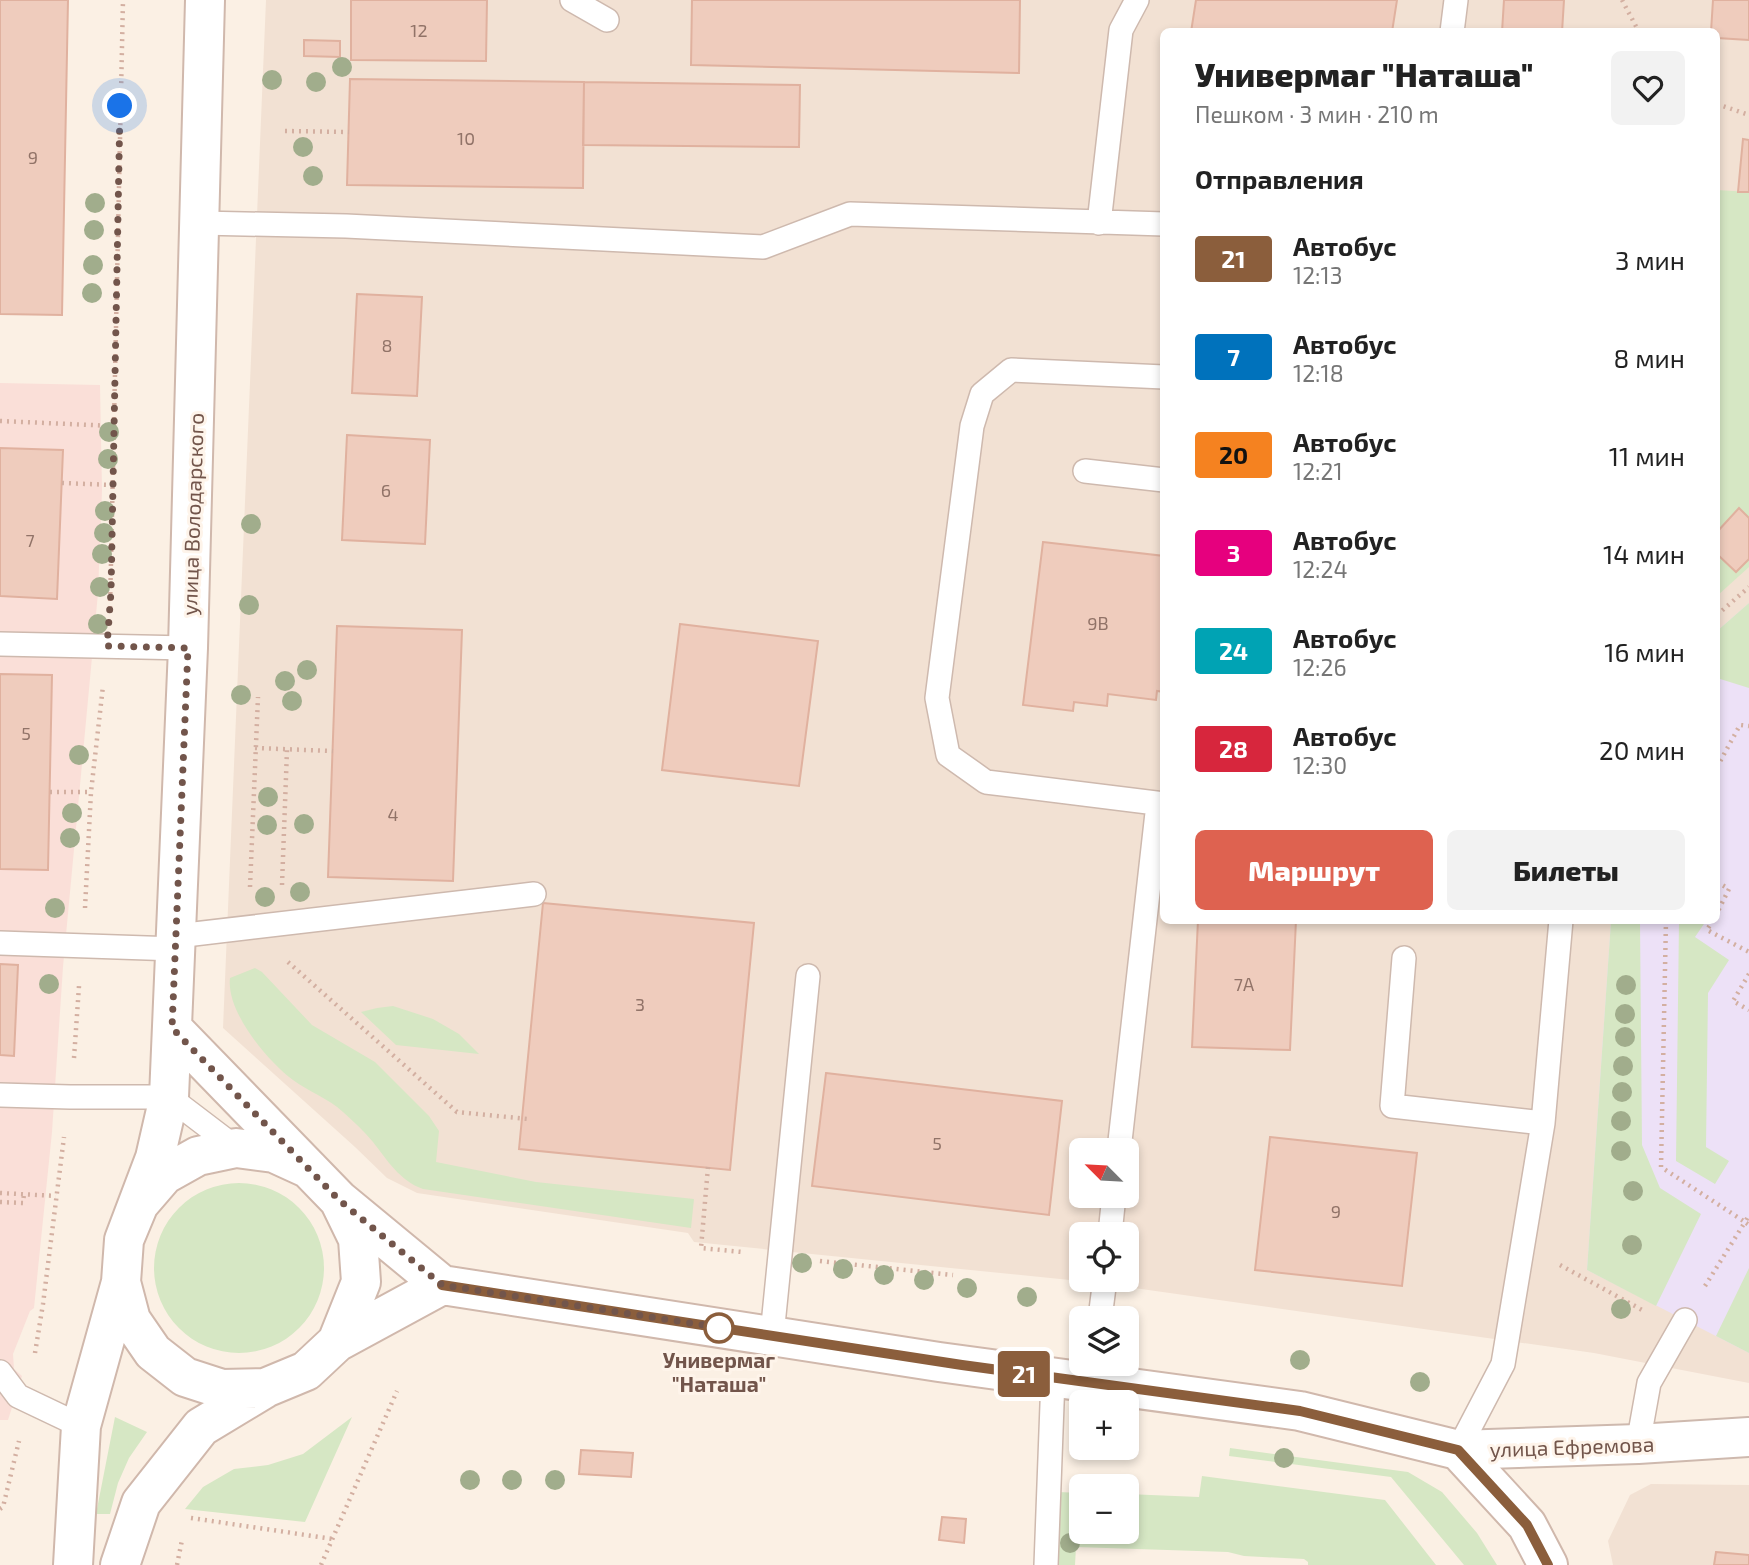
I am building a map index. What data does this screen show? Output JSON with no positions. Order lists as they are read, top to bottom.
{
  "streets": {
    "main road": ["улица Володарского", "улица Ефремова"]
  },
  "places": ["Универмаг \"Наташа\""],
  "lines": ["bus line 21"],
  "house_numbers": [
    "12",
    "10",
    "9",
    "8",
    "6",
    "7",
    "9В",
    "5",
    "4",
    "7А",
    "3",
    "5",
    "9"
  ],
  "north": "top left",
  "page": {
    "on_map": "21",
    "heading": [
      ["Универмаг \"Наташа\"", "Пешком · 3 мин · 210 m"],
      "Отправления"
    ],
    "list": [
      {
        "mark": "21",
        "name": "Автобус",
        "note": "12:13",
        "value": "3 мин"
      },
      {
        "mark": "7",
        "name": "Автобус",
        "note": "12:18",
        "value": "8 мин"
      },
      {
        "mark": "20",
        "name": "Автобус",
        "note": "12:21",
        "value": "11 мин"
      },
      {
        "mark": "3",
        "name": "Автобус",
        "note": "12:24",
        "value": "14 мин"
      },
      {
        "mark": "24",
        "name": "Автобус",
        "note": "12:26",
        "value": "16 мин"
      },
      {
        "mark": "28",
        "name": "Автобус",
        "note": "12:30",
        "value": "20 мин"
      }
    ],
    "buttons": ["Маршрут", "Билеты"],
    "map_buttons": ["+", "−"]
  }
}
